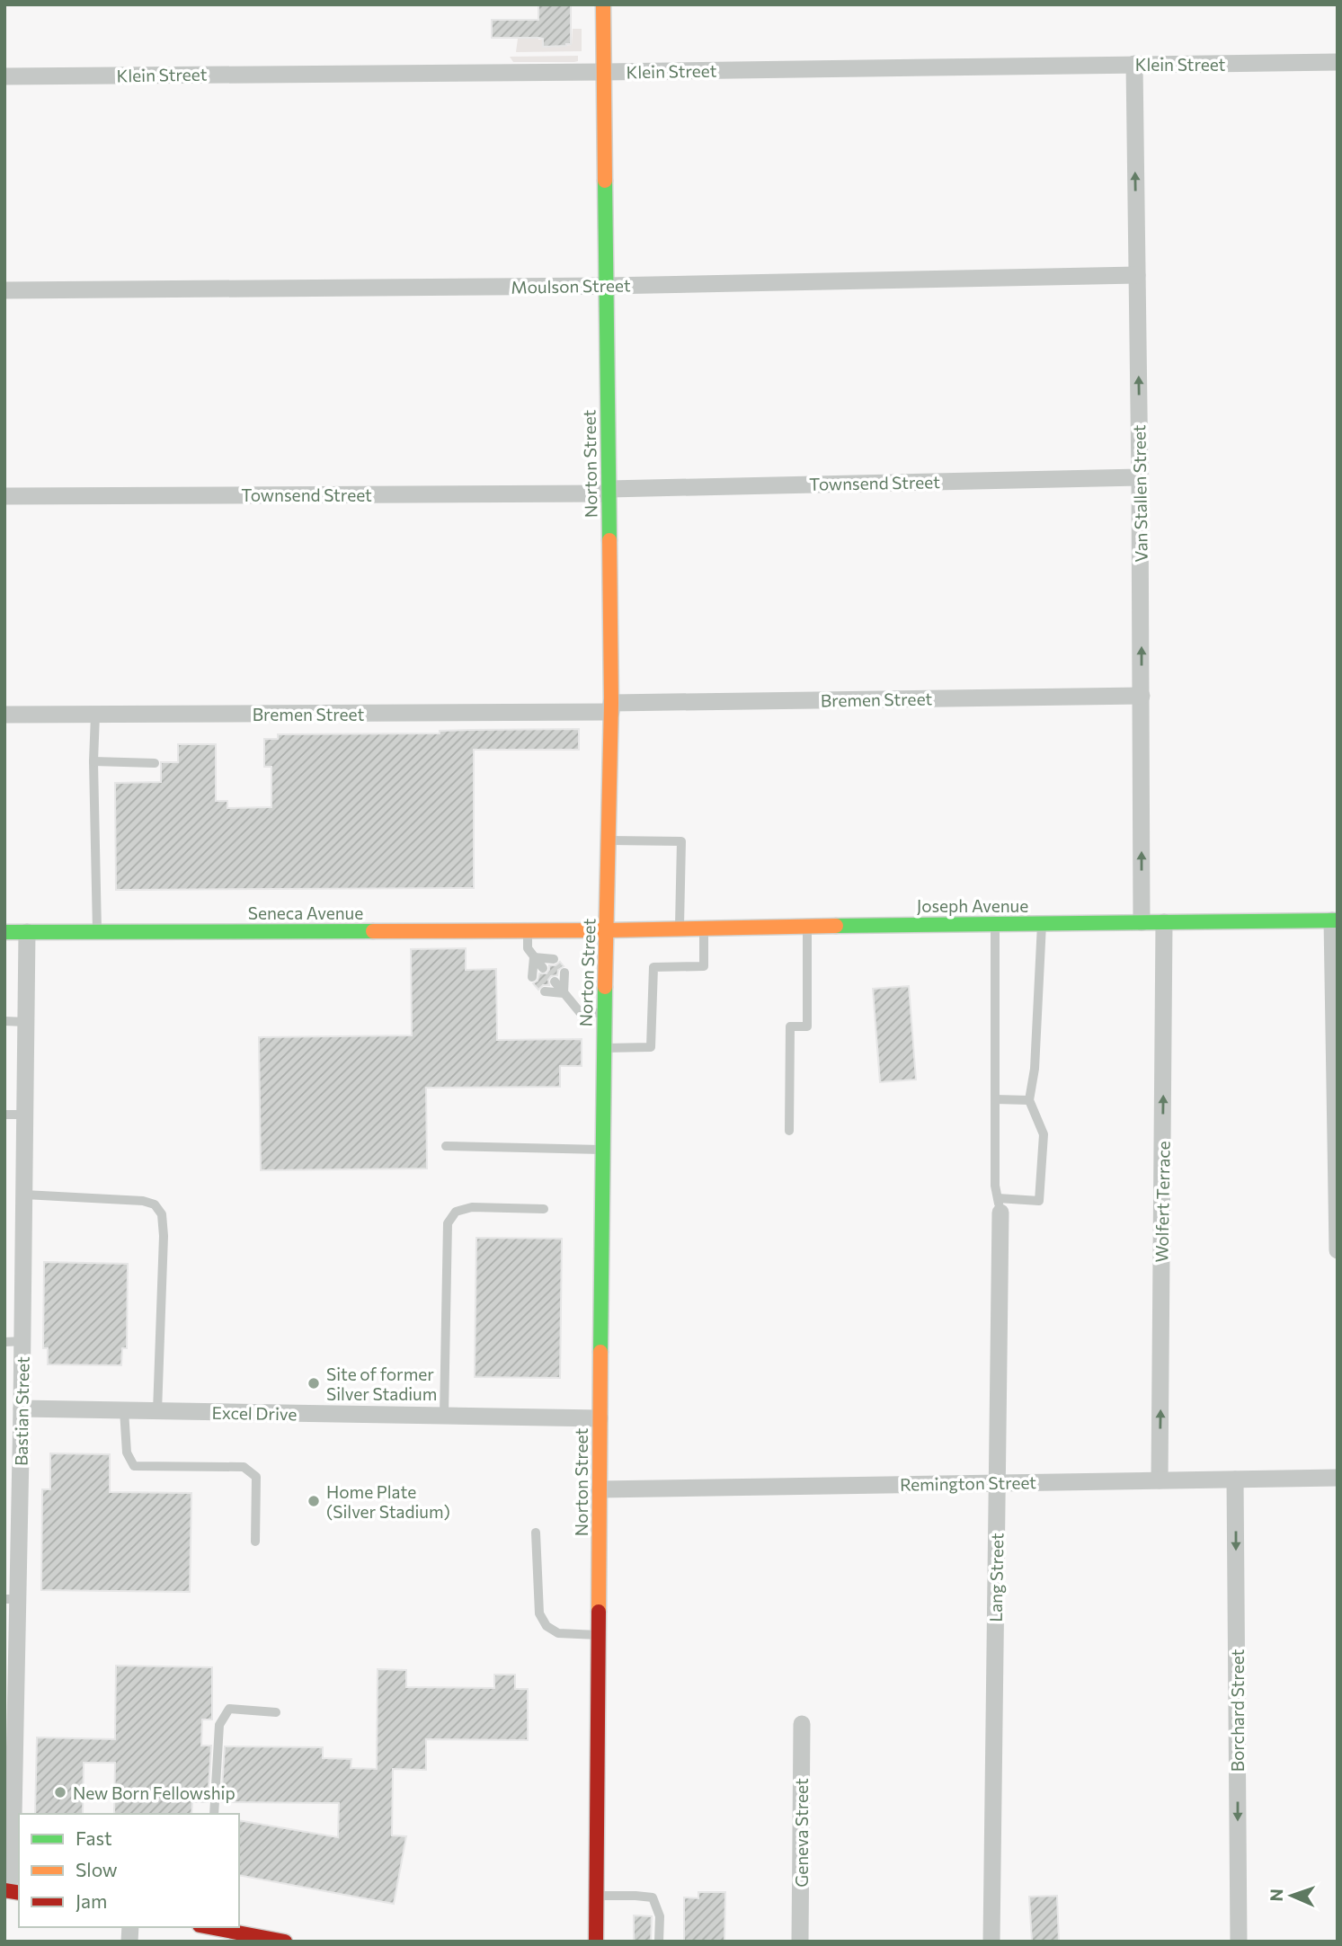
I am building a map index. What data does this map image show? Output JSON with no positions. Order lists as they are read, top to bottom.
{
  "streets": {
    "main road": ["Norton Street", "Joseph Avenue", "Seneca Avenue"],
    "street": [
      "Klein Street",
      "Moulson Street",
      "Townsend Street",
      "Van Stallen Street",
      "Bremen Street",
      "Wolfert Terrace",
      "Bastian Street",
      "Excel Drive",
      "Remington Street",
      "Lang Street",
      "Borchard Street",
      "Geneva Street"
    ]
  },
  "crossings": [
    ["Klein Street", "Norton Street"],
    ["Klein Street", "Van Stallen Street"],
    ["Moulson Street", "Norton Street"],
    ["Moulson Street", "Van Stallen Street"],
    ["Norton Street", "Townsend Street"],
    ["Norton Street", "Bremen Street"],
    ["Norton Street", "Joseph Avenue"],
    ["Norton Street", "Seneca Avenue"],
    ["Norton Street", "Excel Drive"],
    ["Norton Street", "Remington Street"],
    ["Townsend Street", "Van Stallen Street"],
    ["Van Stallen Street", "Bremen Street"],
    ["Van Stallen Street", "Joseph Avenue"],
    ["Joseph Avenue", "Seneca Avenue"],
    ["Joseph Avenue", "Wolfert Terrace"],
    ["Seneca Avenue", "Bastian Street"],
    ["Wolfert Terrace", "Remington Street"],
    ["Bastian Street", "Excel Drive"],
    ["Remington Street", "Lang Street"],
    ["Remington Street", "Borchard Street"]
  ],
  "one_way": ["Van Stallen Street", "Wolfert Terrace", "Borchard Street"],
  "places": ["Site of former Silver Stadium", "Home Plate (Silver Stadium)", "New Born Fellowship"],
  "legend": ["Fast", "Slow", "Jam"],
  "north": "left"
}
